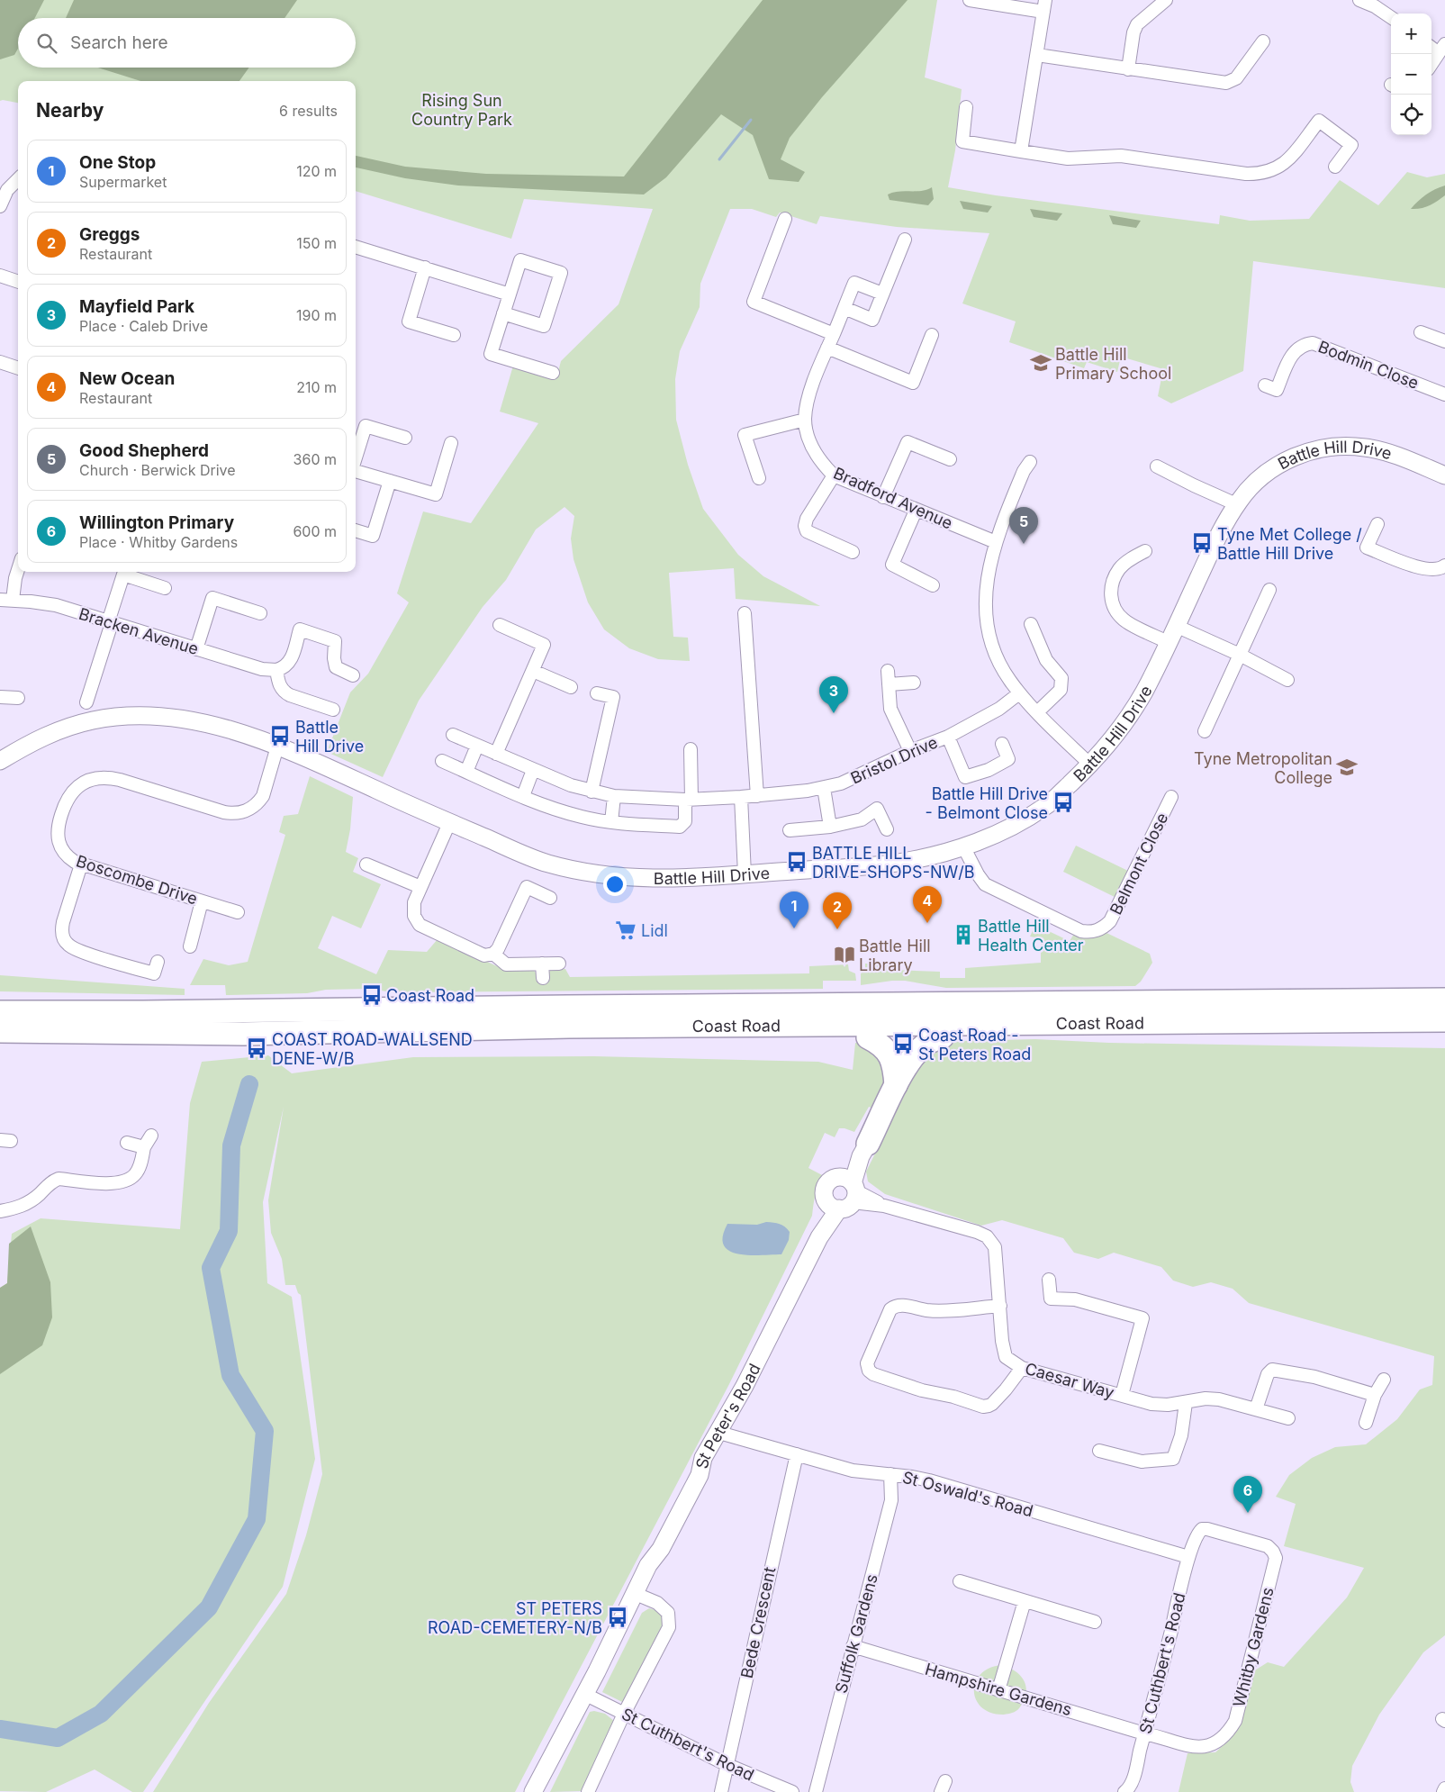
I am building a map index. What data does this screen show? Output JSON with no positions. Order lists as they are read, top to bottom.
{
  "streets": {
    "highway": ["Coast Road"],
    "street": [
      "Bodmin Close",
      "Battle Hill Drive",
      "Bradford Avenue",
      "Bracken Avenue",
      "Bristol Drive",
      "Belmont Close",
      "Boscombe Drive",
      "Caesar Way",
      "St Peter's Road",
      "St Oswald's Road",
      "Bede Crescent",
      "Suffolk Gardens",
      "Whitby Gardens",
      "St Cuthbert's Road",
      "Hampshire Gardens"
    ]
  },
  "crossings": [
    ["Battle Hill Drive", "Belmont Close"],
    ["Battle Hill Drive", "Boscombe Drive"],
    ["Caesar Way", "St Peter's Road"],
    ["St Peter's Road", "St Oswald's Road"],
    ["St Peter's Road", "St Cuthbert's Road"],
    ["St Oswald's Road", "Bede Crescent"],
    ["St Oswald's Road", "Suffolk Gardens"],
    ["St Oswald's Road", "St Cuthbert's Road"],
    ["Bede Crescent", "St Cuthbert's Road"],
    ["Suffolk Gardens", "Hampshire Gardens"],
    ["Whitby Gardens", "St Cuthbert's Road"],
    ["Whitby Gardens", "Hampshire Gardens"],
    ["St Cuthbert's Road", "Hampshire Gardens"]
  ],
  "parks": ["Rising Sun Country Park"],
  "places": {
    "school or university": ["Battle Hill Primary School", "Tyne Metropolitan College"],
    "bus stop": [
      "Tyne Met College / Battle Hill Drive",
      "Battle Hill Drive",
      "Battle Hill Drive - Belmont Close",
      "BATTLE HILL DRIVE-SHOPS-NW/B",
      "Coast Road",
      "Coast Road - St Peters Road",
      "COAST ROAD-WALLSEND DENE-W/B",
      "ST PETERS ROAD-CEMETERY-N/B"
    ],
    "supermarket": ["Lidl"],
    "building": ["Battle Hill Health Center"],
    "library": ["Battle Hill Library"]
  },
  "page": {
    "map_buttons": ["+", "−"],
    "search": "Search here",
    "heading": ["Nearby", "6 results"],
    "list": [
      {
        "mark": "1",
        "name": "One Stop",
        "note": "Supermarket",
        "value": "120 m"
      },
      {
        "mark": "2",
        "name": "Greggs",
        "note": "Restaurant",
        "value": "150 m"
      },
      {
        "mark": "3",
        "name": "Mayfield Park",
        "note": "Place · Caleb Drive",
        "value": "190 m"
      },
      {
        "mark": "4",
        "name": "New Ocean",
        "note": "Restaurant",
        "value": "210 m"
      },
      {
        "mark": "5",
        "name": "Good Shepherd",
        "note": "Church · Berwick Drive",
        "value": "360 m"
      },
      {
        "mark": "6",
        "name": "Willington Primary",
        "note": "Place · Whitby Gardens",
        "value": "600 m"
      }
    ],
    "pins": [
      "5",
      "3",
      "4",
      "1",
      "2",
      "6"
    ]
  }
}
